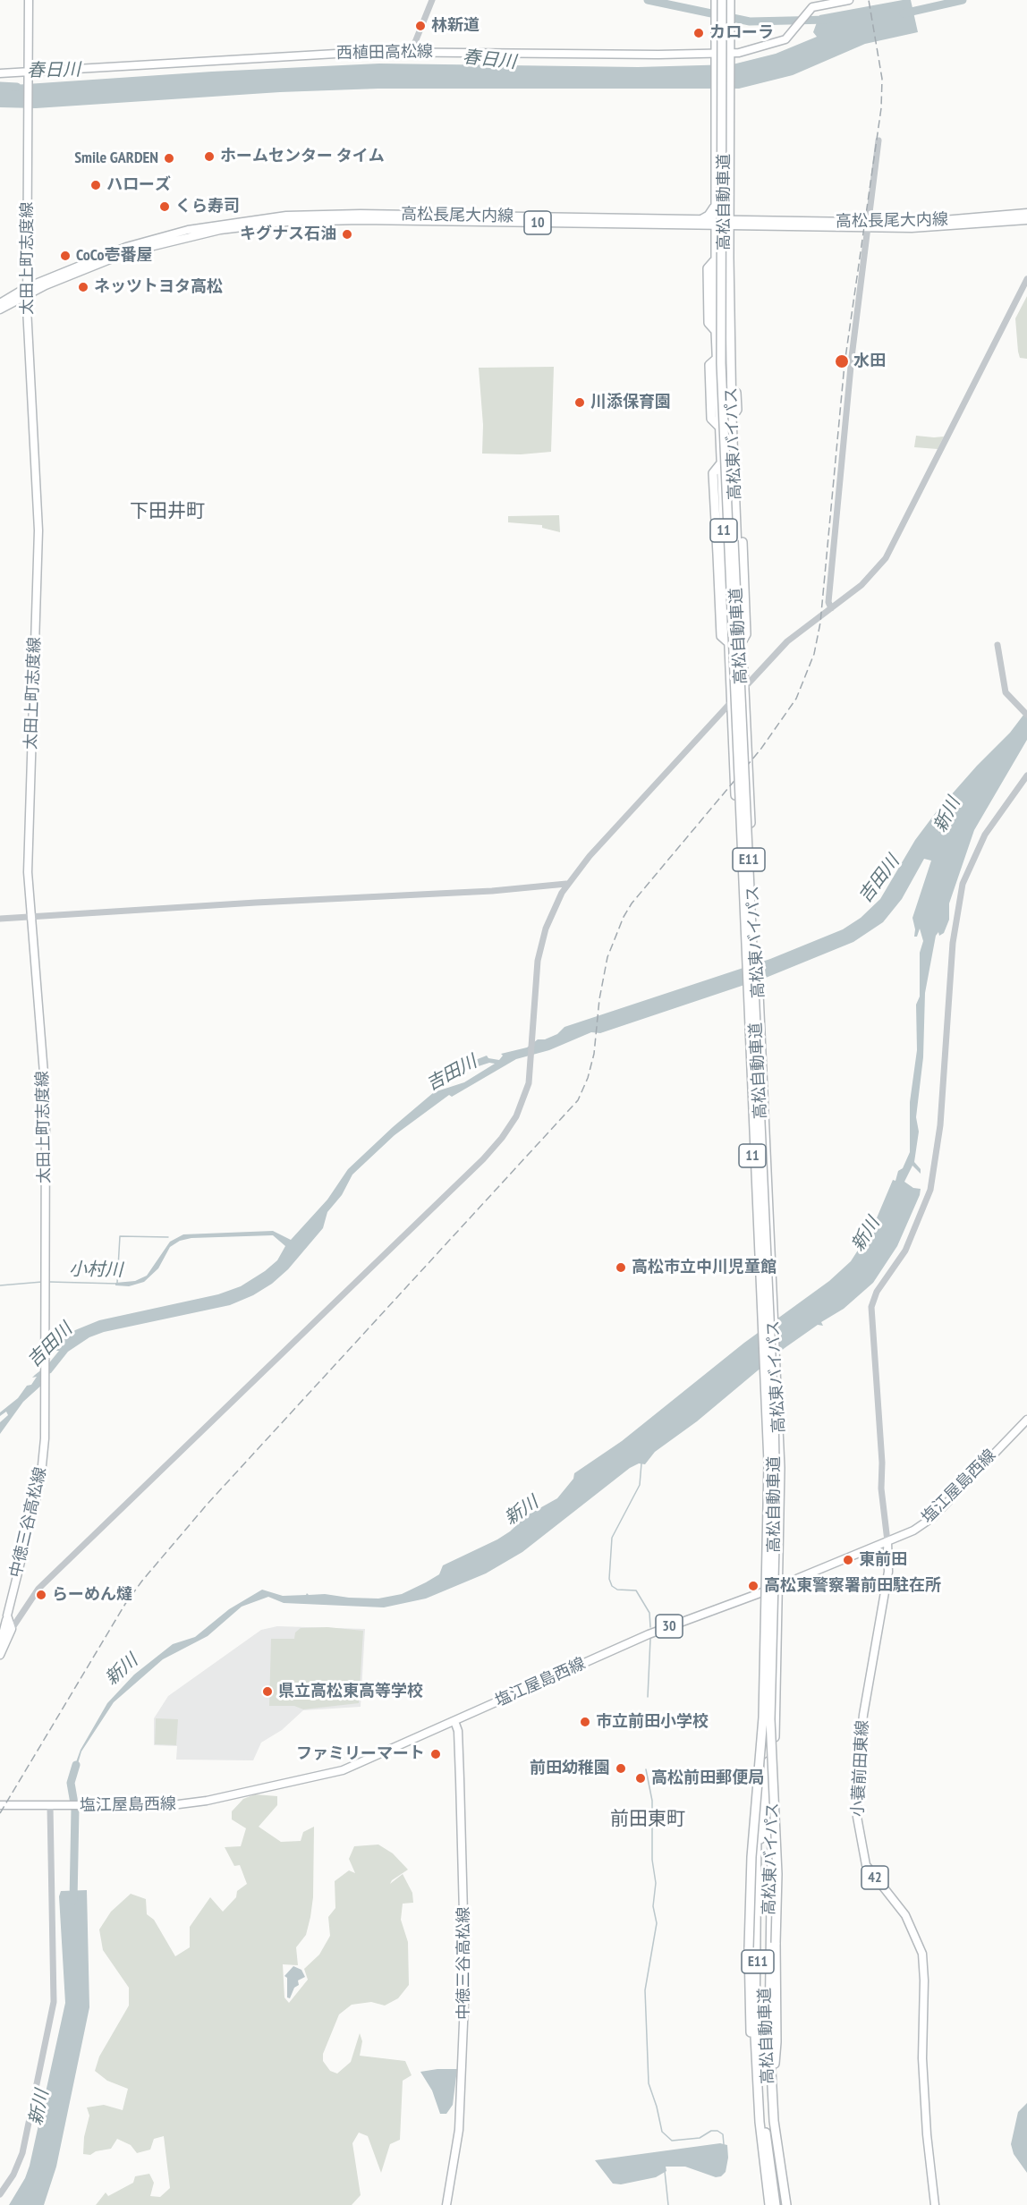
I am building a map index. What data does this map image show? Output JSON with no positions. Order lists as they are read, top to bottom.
{
  "streets": {
    "highway": [
      "高松自動車道",
      "高松東バイパス",
      "11",
      "E11"
    ],
    "main road": [
      "西植田高松線",
      "高松長尾大内線",
      "10",
      "太田上町志度線",
      "塩江屋島西線",
      "中徳三谷高松線",
      "30",
      "小蓑前田東線",
      "42"
    ]
  },
  "crossings": [
    ["西植田高松線", "太田上町志度線"],
    ["西植田高松線", "高松東バイパス"],
    ["高松自動車道", "高松東バイパス"],
    ["高松長尾大内線", "太田上町志度線"],
    ["高松長尾大内線", "高松東バイパス"],
    ["太田上町志度線", "中徳三谷高松線"],
    ["高松東バイパス", "塩江屋島西線"],
    ["塩江屋島西線", "中徳三谷高松線"],
    ["塩江屋島西線", "小蓑前田東線"]
  ],
  "districts": ["下田井町", "前田東町"],
  "water": [
    "春日川",
    "新川",
    "吉田川",
    "小村川"
  ],
  "places": [
    "林新道",
    "カローラ",
    "ホームセンター タイム",
    "Smile GARDEN",
    "ハローズ",
    "くら寿司",
    "キグナス石油",
    "CoCo壱番屋",
    "ネッツトヨタ高松",
    "水田",
    "川添保育園",
    "高松市立中川児童館",
    "東前田",
    "高松東警察署前田駐在所",
    "らーめん燵",
    "県立高松東高等学校",
    "市立前田小学校",
    "ファミリーマート",
    "前田幼稚園",
    "高松前田郵便局"
  ]
}
